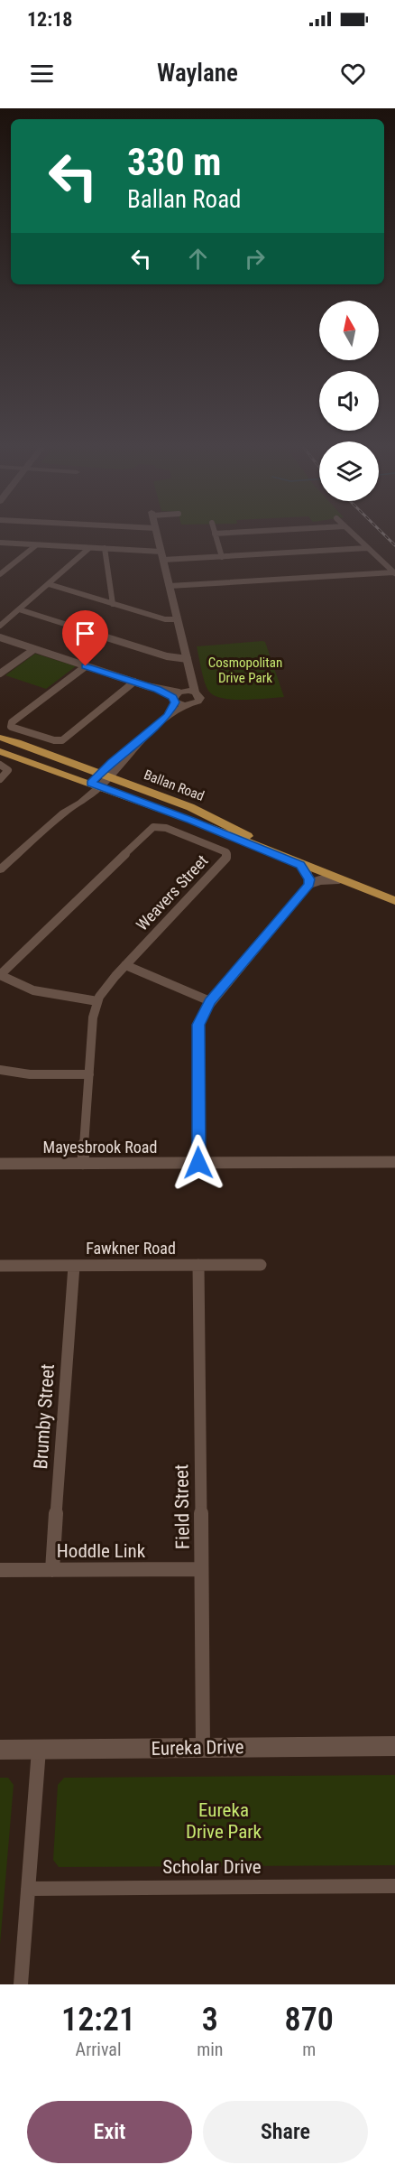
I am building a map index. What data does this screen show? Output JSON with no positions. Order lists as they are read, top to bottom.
{
  "streets": {
    "main road": ["Ballan Road"],
    "street": [
      "Weavers Street",
      "Mayesbrook Road",
      "Fawkner Road",
      "Brumby Street",
      "Field Street",
      "Hoddle Link",
      "Eureka Drive",
      "Scholar Drive"
    ]
  },
  "crossings": [
    ["Weavers Street", "Mayesbrook Road"],
    ["Fawkner Road", "Brumby Street"],
    ["Fawkner Road", "Field Street"],
    ["Brumby Street", "Hoddle Link"],
    ["Field Street", "Hoddle Link"],
    ["Field Street", "Eureka Drive"]
  ],
  "parks": ["Cosmopolitan Drive Park", "Eureka Drive Park"],
  "north": "top",
  "page": {
    "status": "12:18",
    "header": "Waylane",
    "turn": ["330 m", "Ballan Road"],
    "eta": [
      "12:21",
      "Arrival",
      "3",
      "min",
      "870",
      "m"
    ],
    "buttons": ["Exit", "Share"]
  }
}
